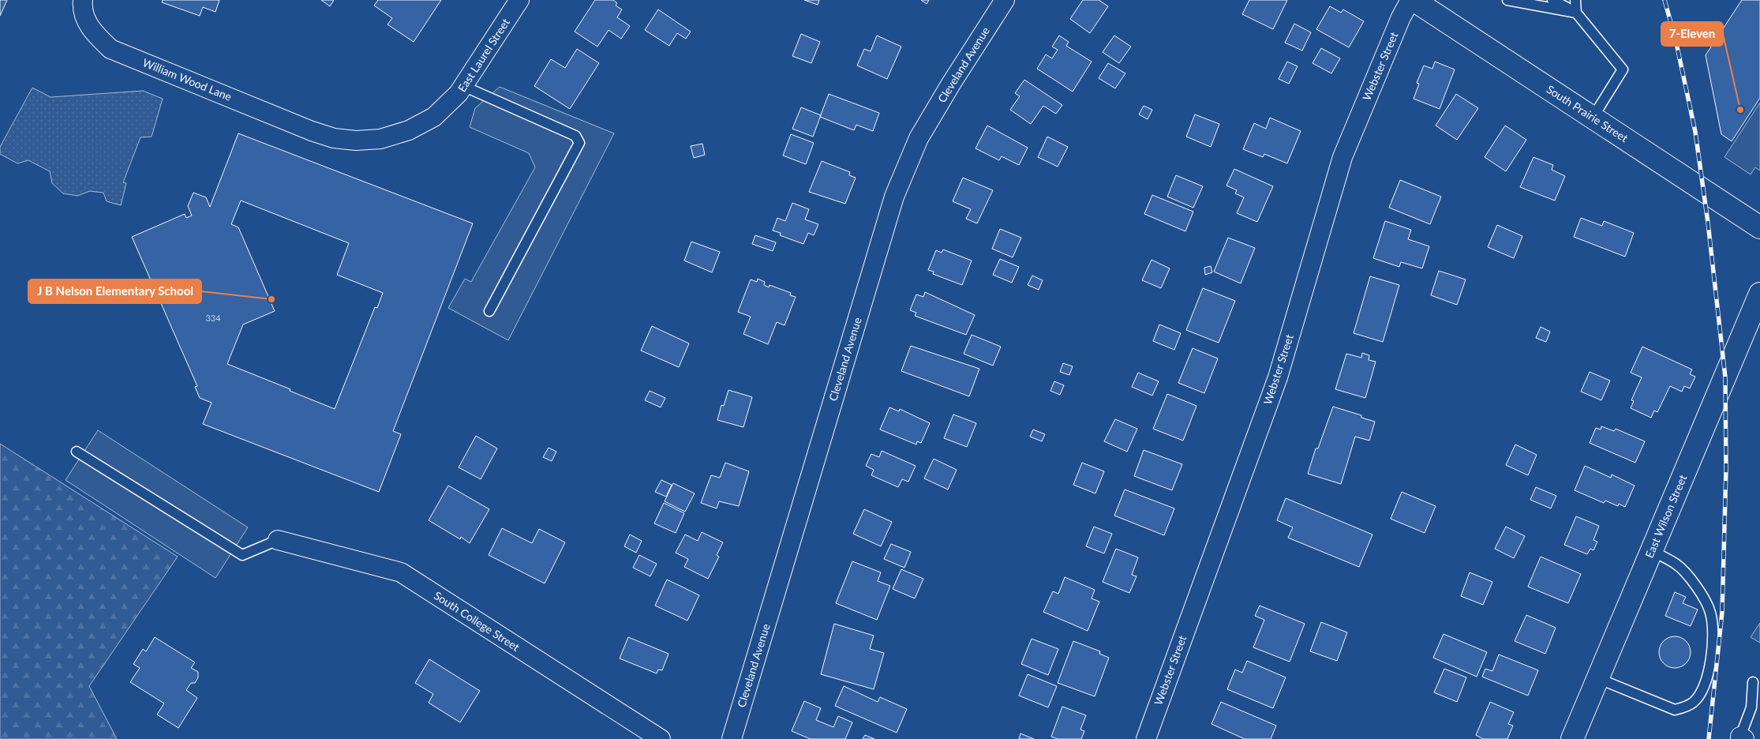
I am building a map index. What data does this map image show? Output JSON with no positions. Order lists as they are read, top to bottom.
{
  "streets": {
    "street": [
      "East Laurel Street",
      "Cleveland Avenue",
      "Webster Street",
      "William Wood Lane",
      "South Prairie Street",
      "East Wilson Street",
      "South College Street"
    ]
  },
  "crossings": [
    ["East Laurel Street", "William Wood Lane"]
  ],
  "places": ["7-Eleven", "J B Nelson Elementary School"],
  "house_numbers": ["334"]
}
